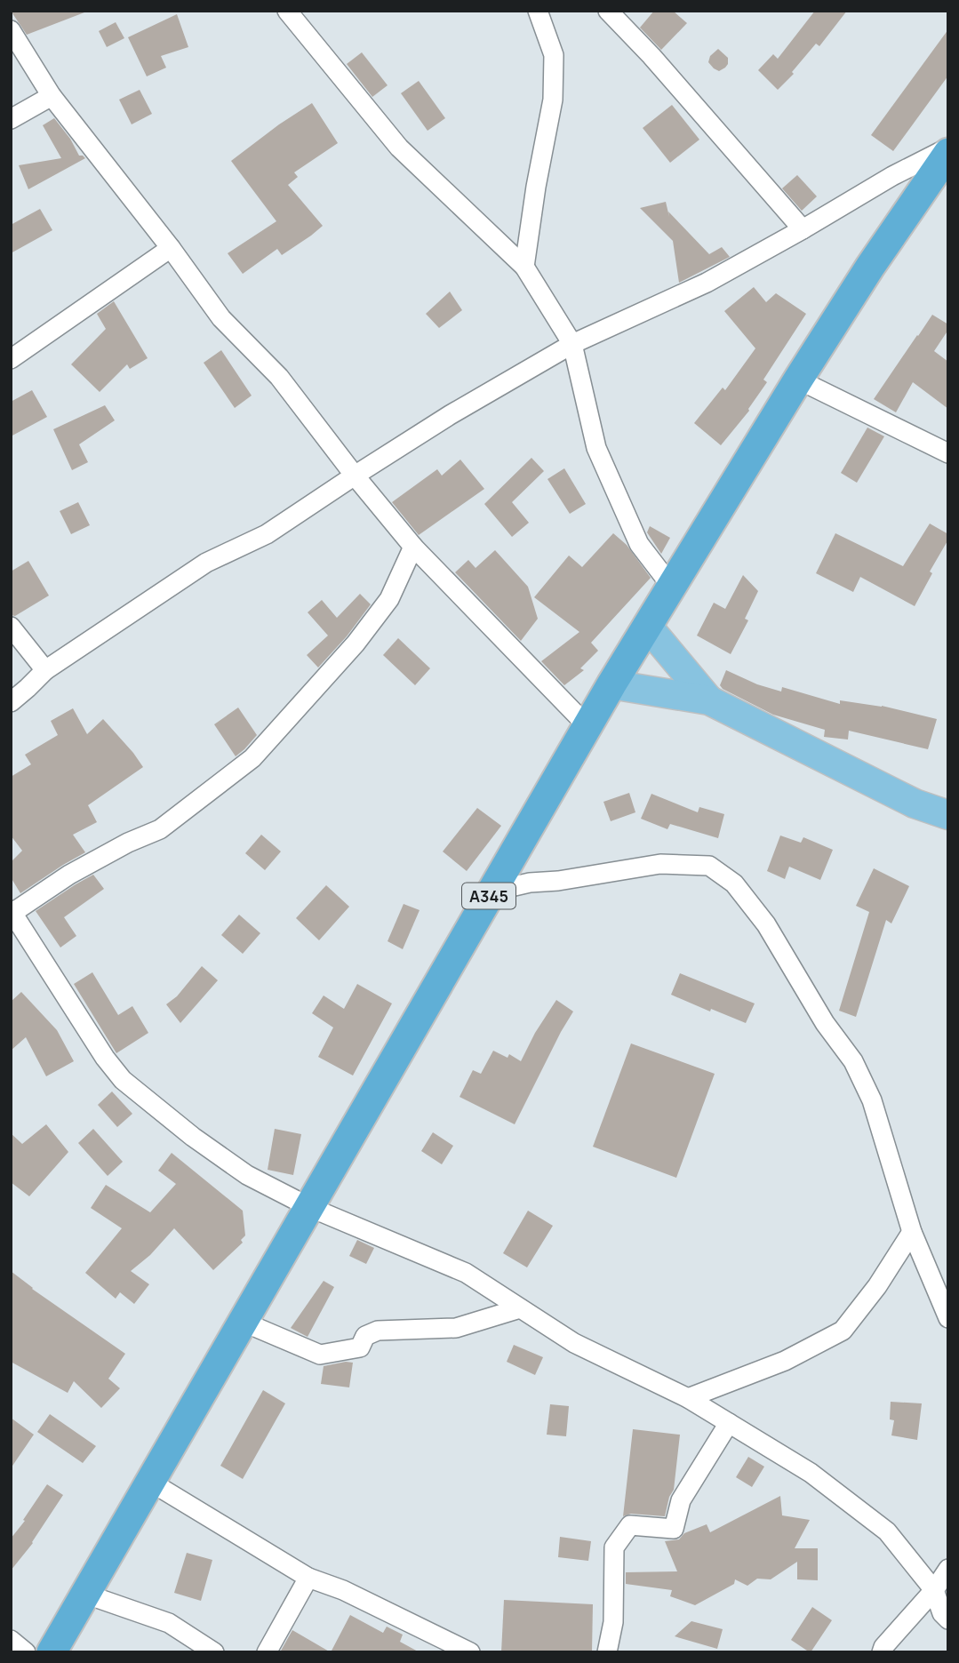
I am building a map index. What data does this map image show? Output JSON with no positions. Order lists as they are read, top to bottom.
{
  "streets": {
    "highway": ["A345"]
  }
}
